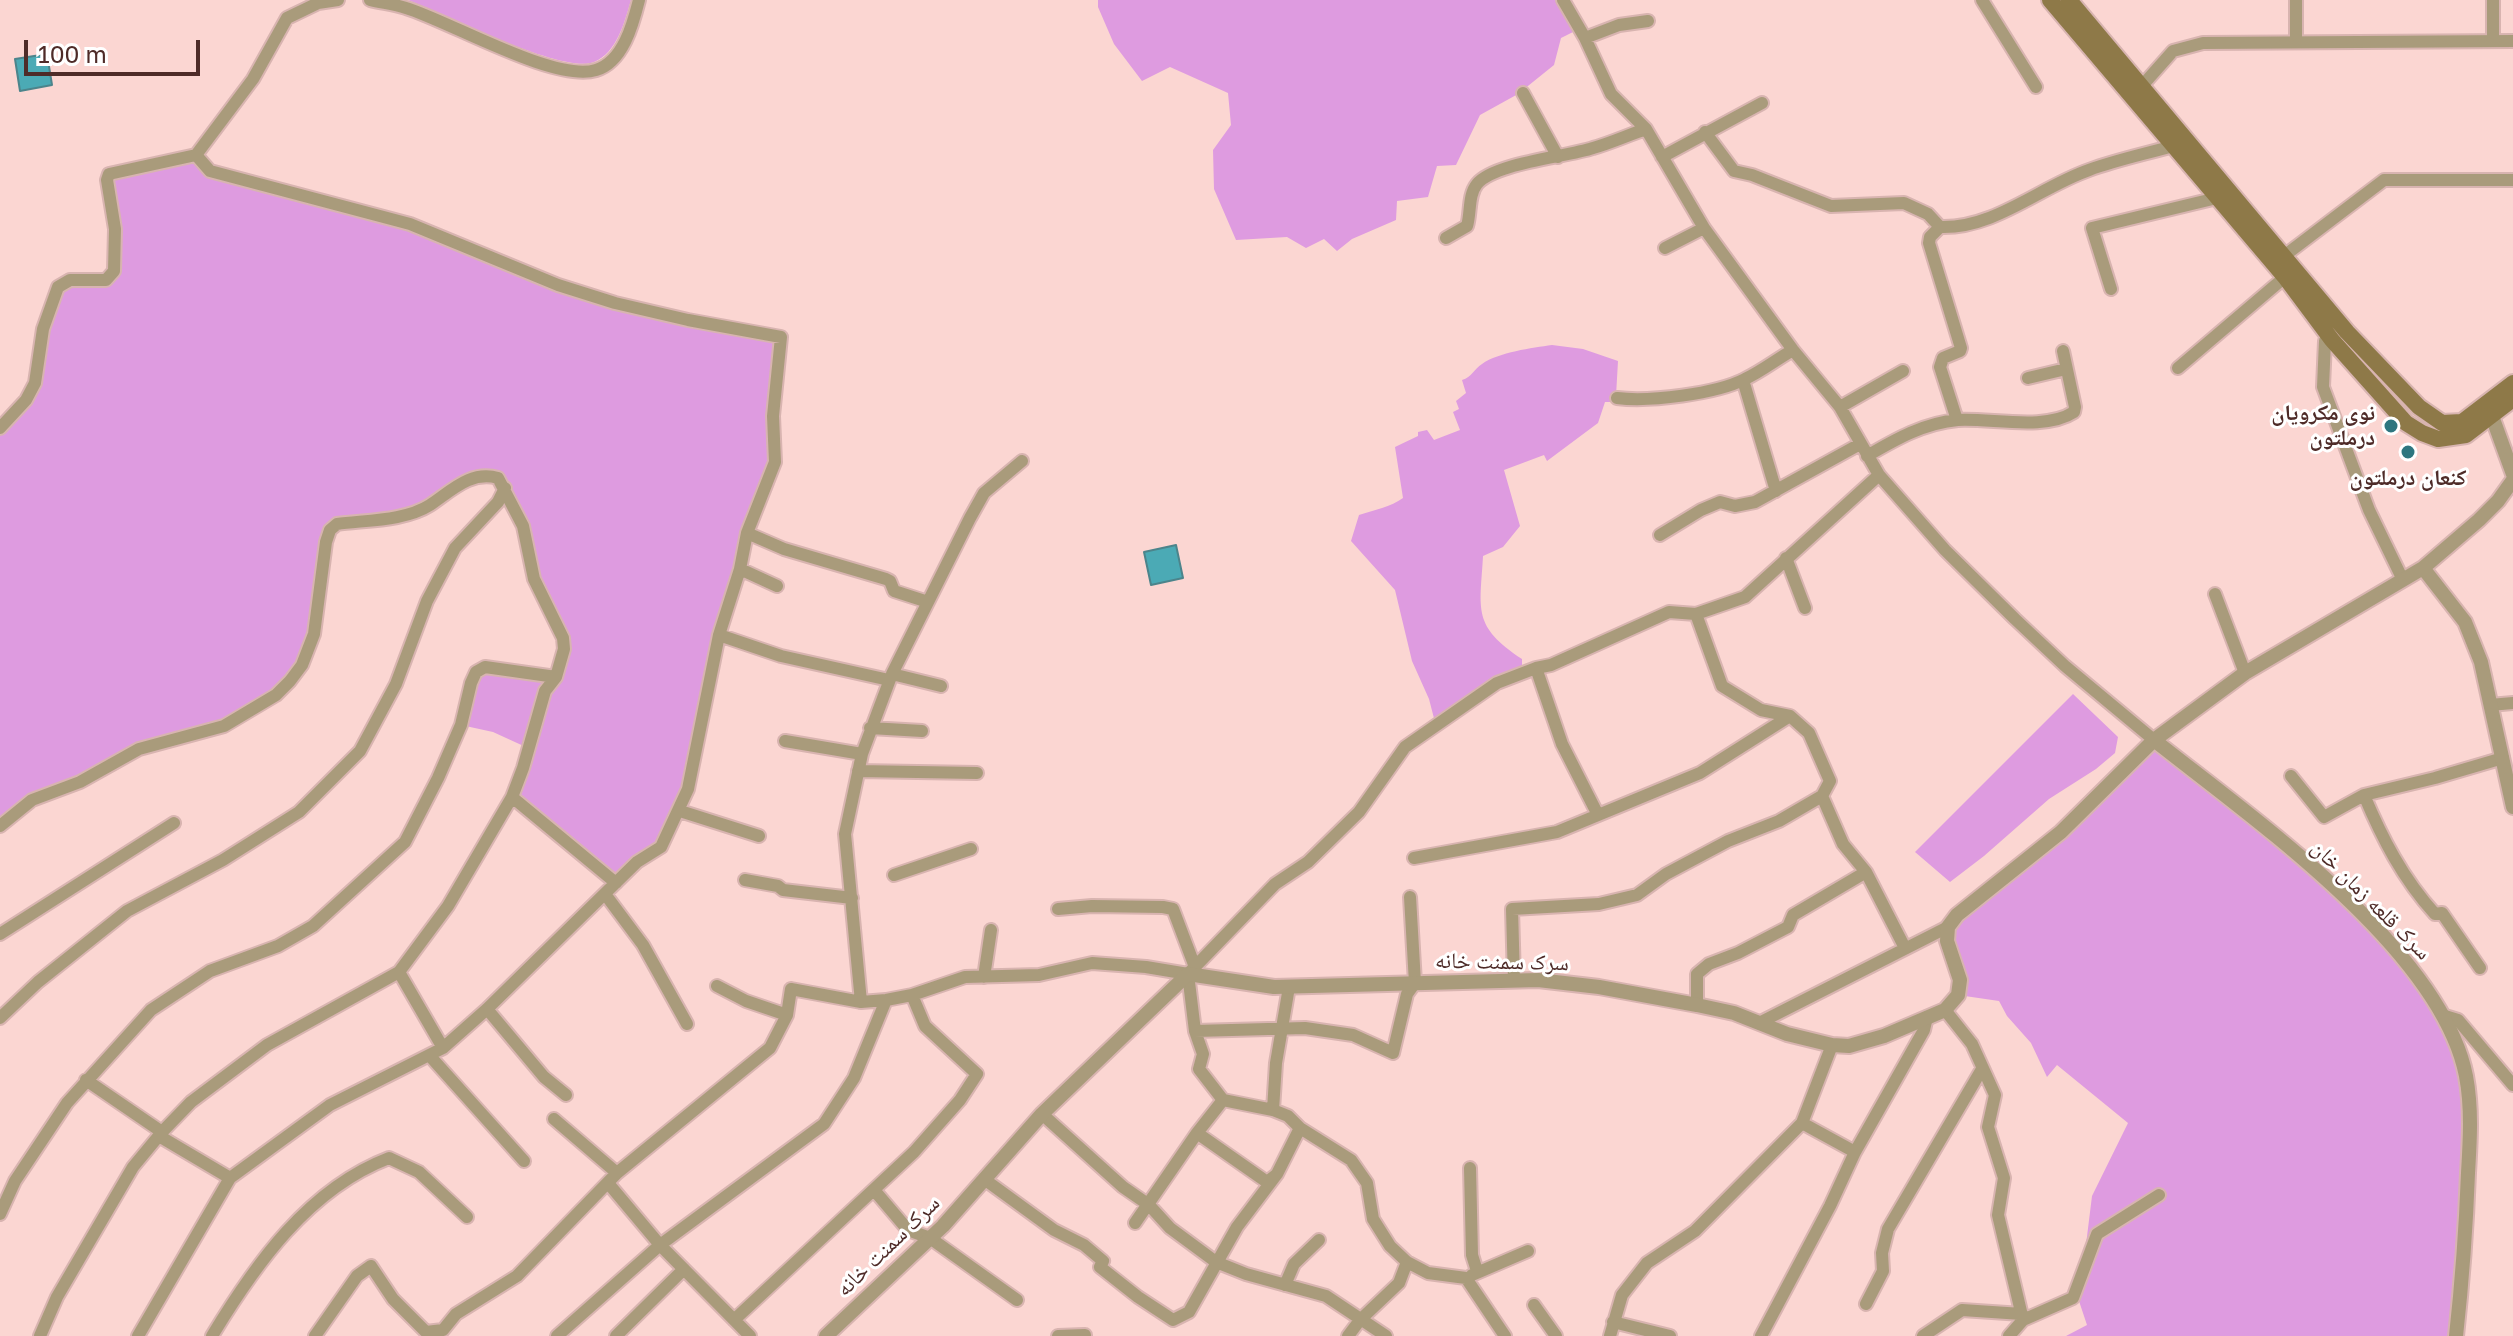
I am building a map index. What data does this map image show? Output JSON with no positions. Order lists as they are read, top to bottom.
{
  "streets": {
    "street": ["سرک قلعه زمان خان", "سرک سمنت خانه"]
  },
  "places": ["نوی مکرویان درملتون", "کنعان درملتون"],
  "scale_bar": "100 m"
}
